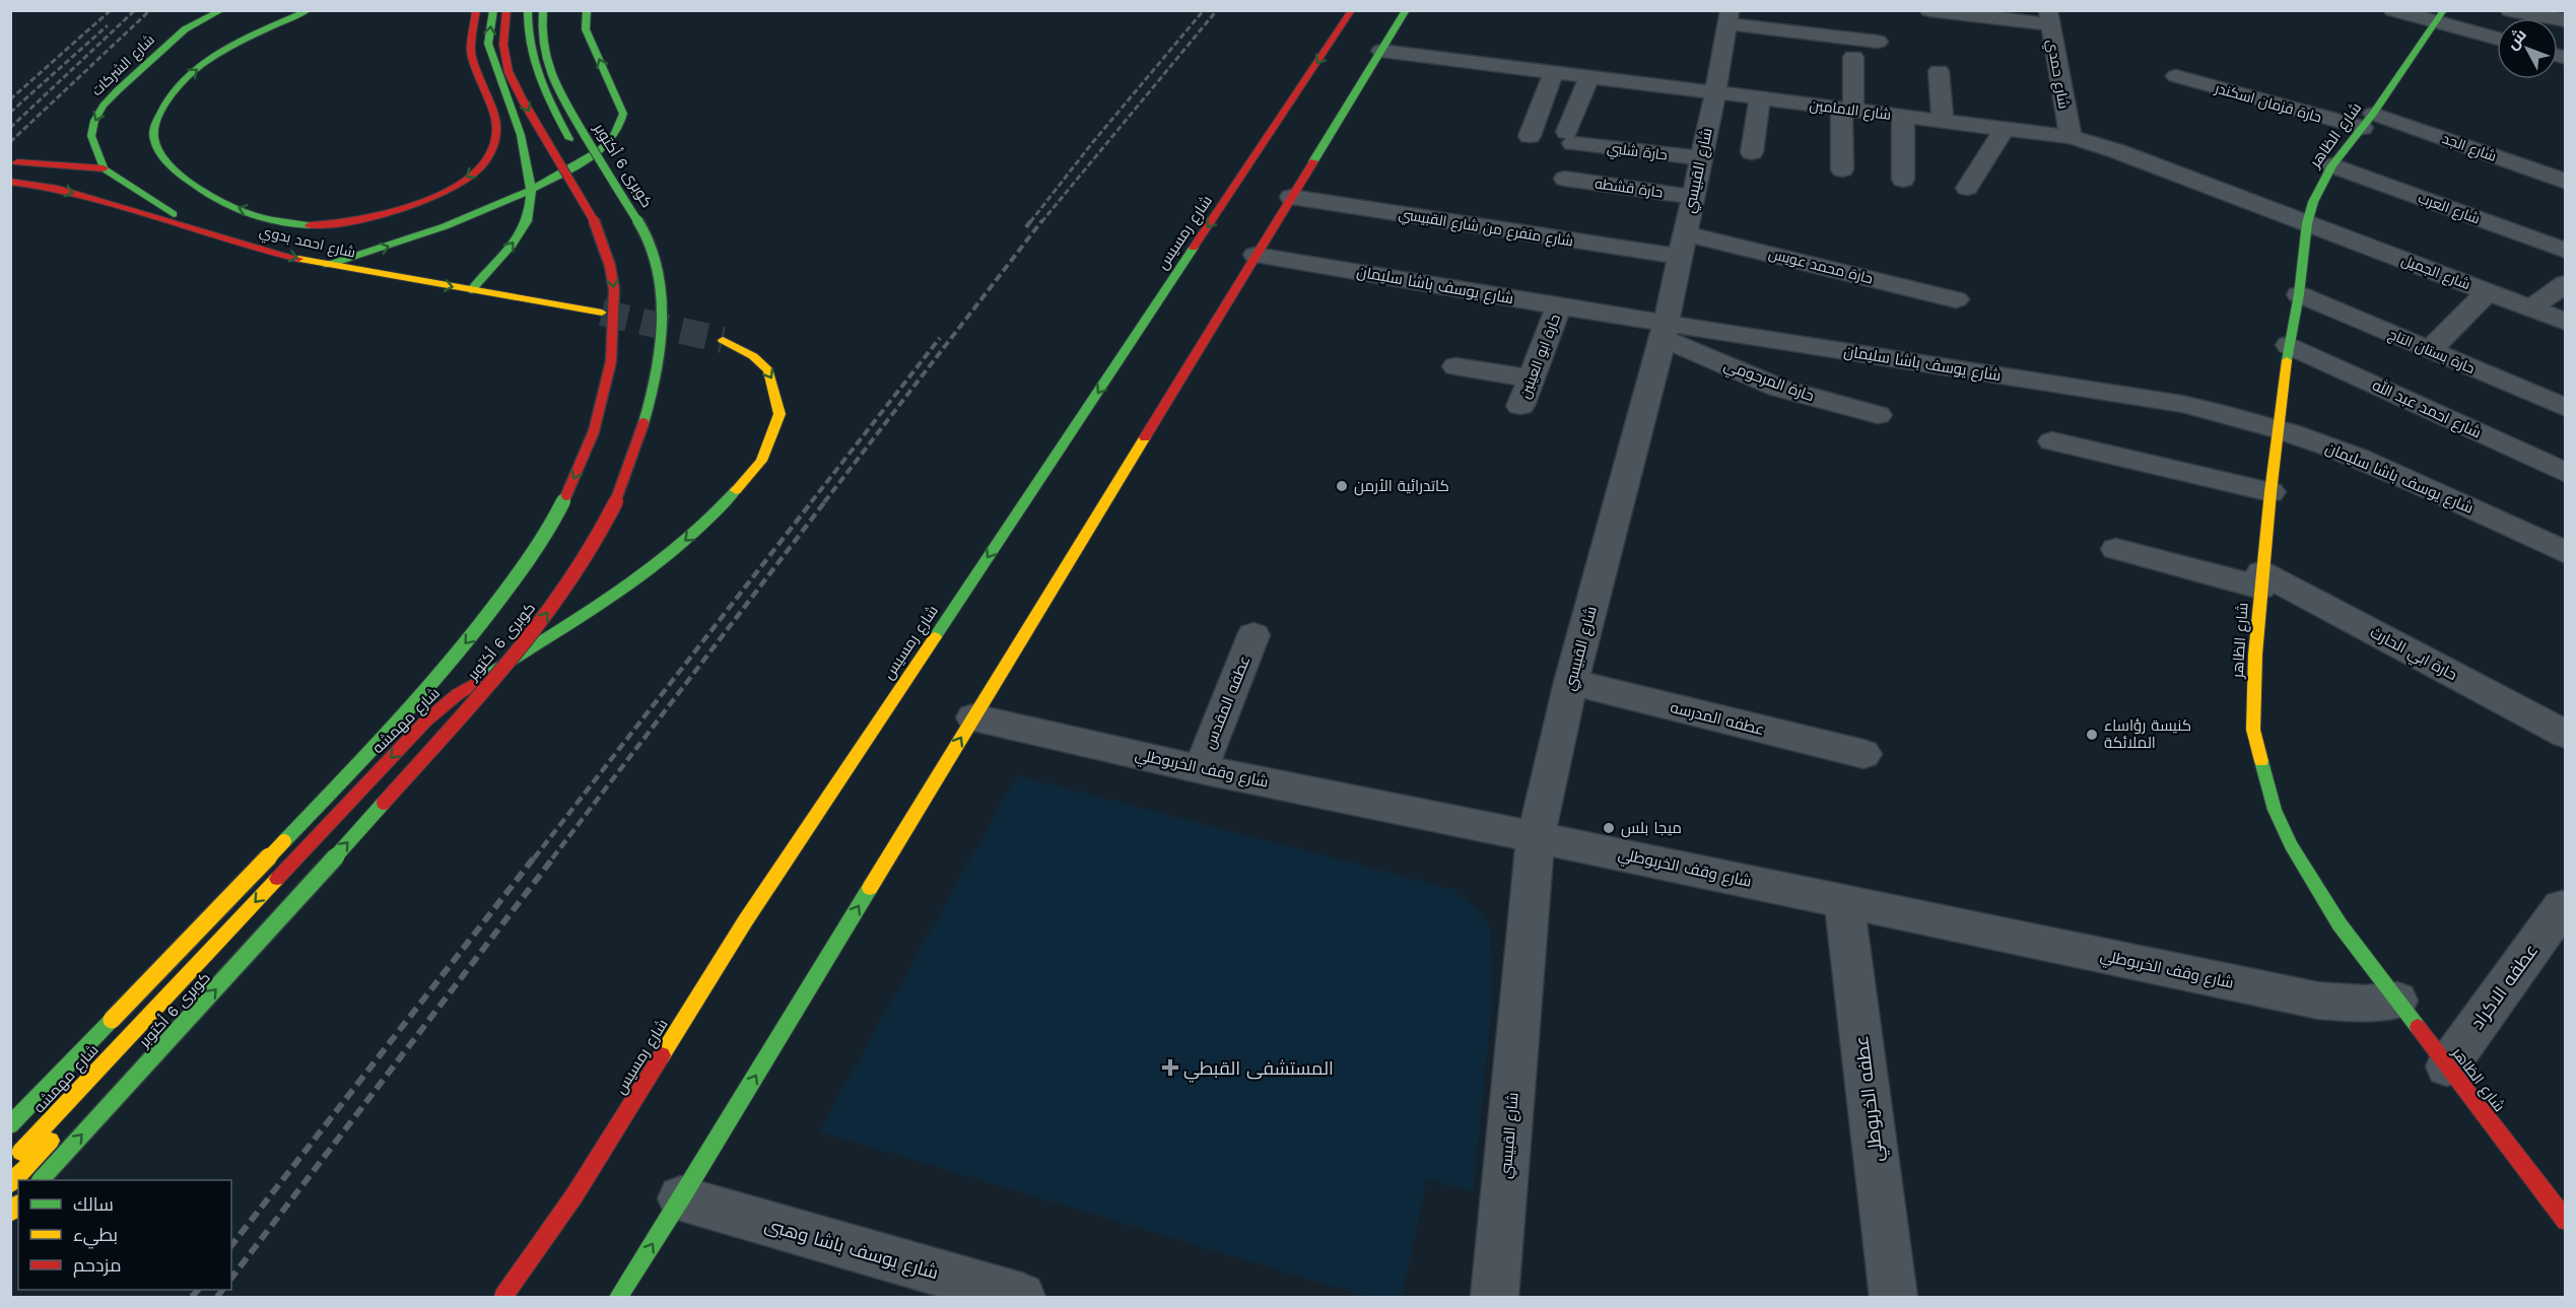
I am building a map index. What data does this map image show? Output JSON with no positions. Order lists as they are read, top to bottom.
{
  "streets": {
    "main road": [
      "شارع الشركات",
      "شارع الظاهر",
      "كوبرى 6 أكتوبر",
      "شارع رمسيس",
      "شارع احمد بدوي",
      "شارع مهمشه"
    ],
    "street": [
      "شارع حمدي",
      "حارة قزمان اسكندر",
      "شارع الامامين",
      "شارع الجد",
      "حارة شلبي",
      "شارع القبيسي",
      "حارة قشطه",
      "شارع العرب",
      "شارع متفرع من شارع القبيسي",
      "حارة محمد عويس",
      "شارع الجميل",
      "شارع يوسف باشا سليمان",
      "حارة بستان التاج",
      "حارة ابو العينين",
      "حارة المرحومي",
      "شارع احمد عبد الله",
      "حارة ابي الحارث",
      "عطفه المقدس",
      "عطفه المدرسه",
      "شارع وقف الخربوطلي",
      "عطفه الاكراد",
      "عطفه الخربوطلي",
      "شارع يوسف باشا وهبى"
    ]
  },
  "crossings": [
    ["شارع حمدي", "شارع الامامين"],
    ["حارة قزمان اسكندر", "شارع الظاهر"],
    ["حارة قزمان اسكندر", "شارع الجد"],
    ["شارع الامامين", "شارع الظاهر"],
    ["شارع الامامين", "حارة شلبي"],
    ["شارع الامامين", "شارع القبيسي"],
    ["شارع الامامين", "شارع الجميل"],
    ["شارع الظاهر", "شارع الجد"],
    ["شارع الظاهر", "شارع العرب"],
    ["شارع الظاهر", "شارع الجميل"],
    ["شارع الظاهر", "شارع يوسف باشا سليمان"],
    ["شارع الظاهر", "حارة بستان التاج"],
    ["شارع الظاهر", "شارع احمد عبد الله"],
    ["شارع الظاهر", "حارة ابي الحارث"],
    ["شارع الظاهر", "شارع وقف الخربوطلي"],
    ["شارع الظاهر", "عطفه الاكراد"],
    ["حارة شلبي", "شارع القبيسي"],
    ["شارع القبيسي", "حارة قشطه"],
    ["شارع القبيسي", "شارع متفرع من شارع القبيسي"],
    ["شارع القبيسي", "حارة محمد عويس"],
    ["شارع القبيسي", "شارع يوسف باشا سليمان"],
    ["شارع القبيسي", "حارة المرحومي"],
    ["شارع القبيسي", "عطفه المدرسه"],
    ["شارع القبيسي", "شارع وقف الخربوطلي"],
    ["شارع متفرع من شارع القبيسي", "حارة محمد عويس"],
    ["شارع يوسف باشا سليمان", "حارة ابو العينين"],
    ["شارع يوسف باشا سليمان", "حارة المرحومي"],
    ["عطفه المقدس", "شارع وقف الخربوطلي"],
    ["شارع وقف الخربوطلي", "عطفه الخربوطلي"]
  ],
  "one_way": ["شارع الشركات"],
  "places": {
    "other": ["كاتدرائية الأرمن", "كنيسة رؤاساء الملائكة", "ميجا بلس"],
    "health": ["المستشفى القبطي"]
  },
  "legend": ["سالك", "بطيء", "مزدحم"],
  "north": "top left"
}
